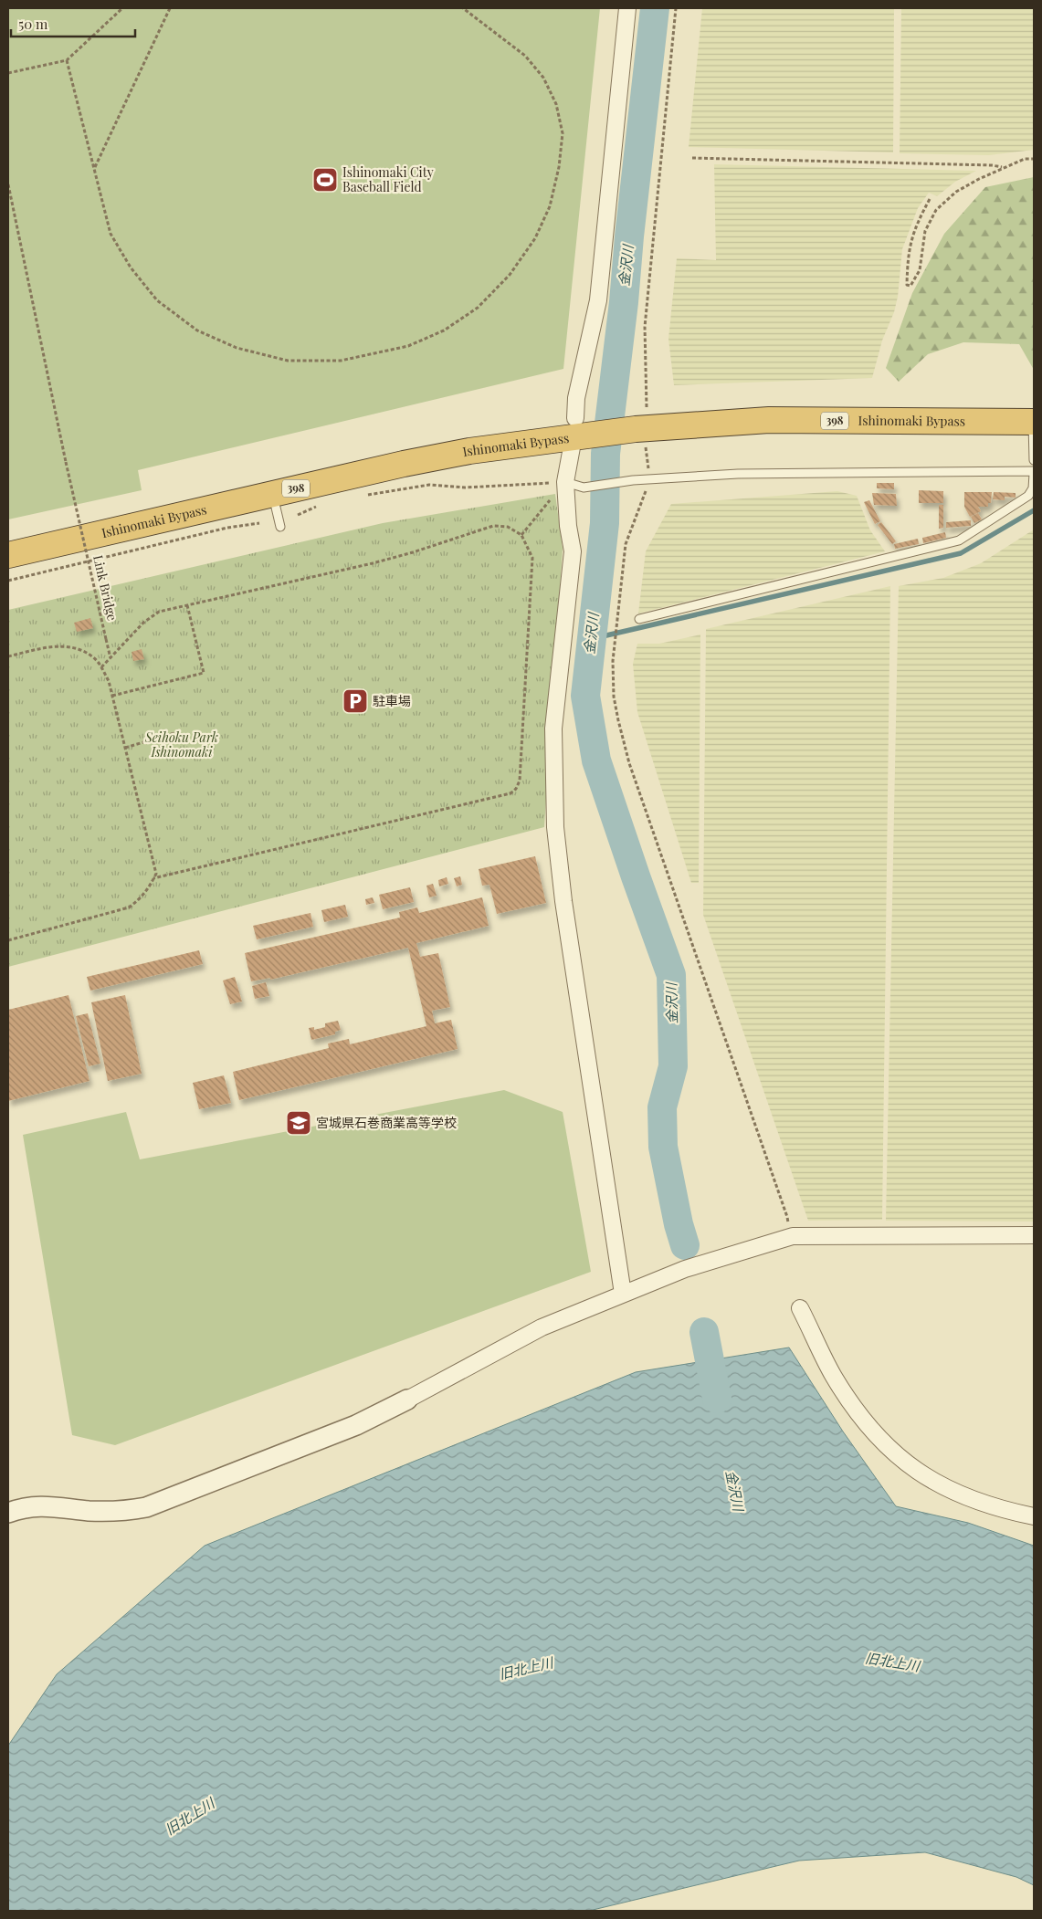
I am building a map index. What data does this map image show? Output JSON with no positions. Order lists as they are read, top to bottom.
{
  "streets": {
    "highway": ["398", "Ishinomaki Bypass"],
    "path": ["Link Bridge"]
  },
  "water": ["金沢川", "旧北上川"],
  "parks": ["Seihoku Park Ishinomaki"],
  "places": {
    "sports": ["Ishinomaki City Baseball Field"],
    "parking": ["駐車場"],
    "school or university": ["宮城県石巻商業高等学校"]
  },
  "scale_bar": "50 m"
}
